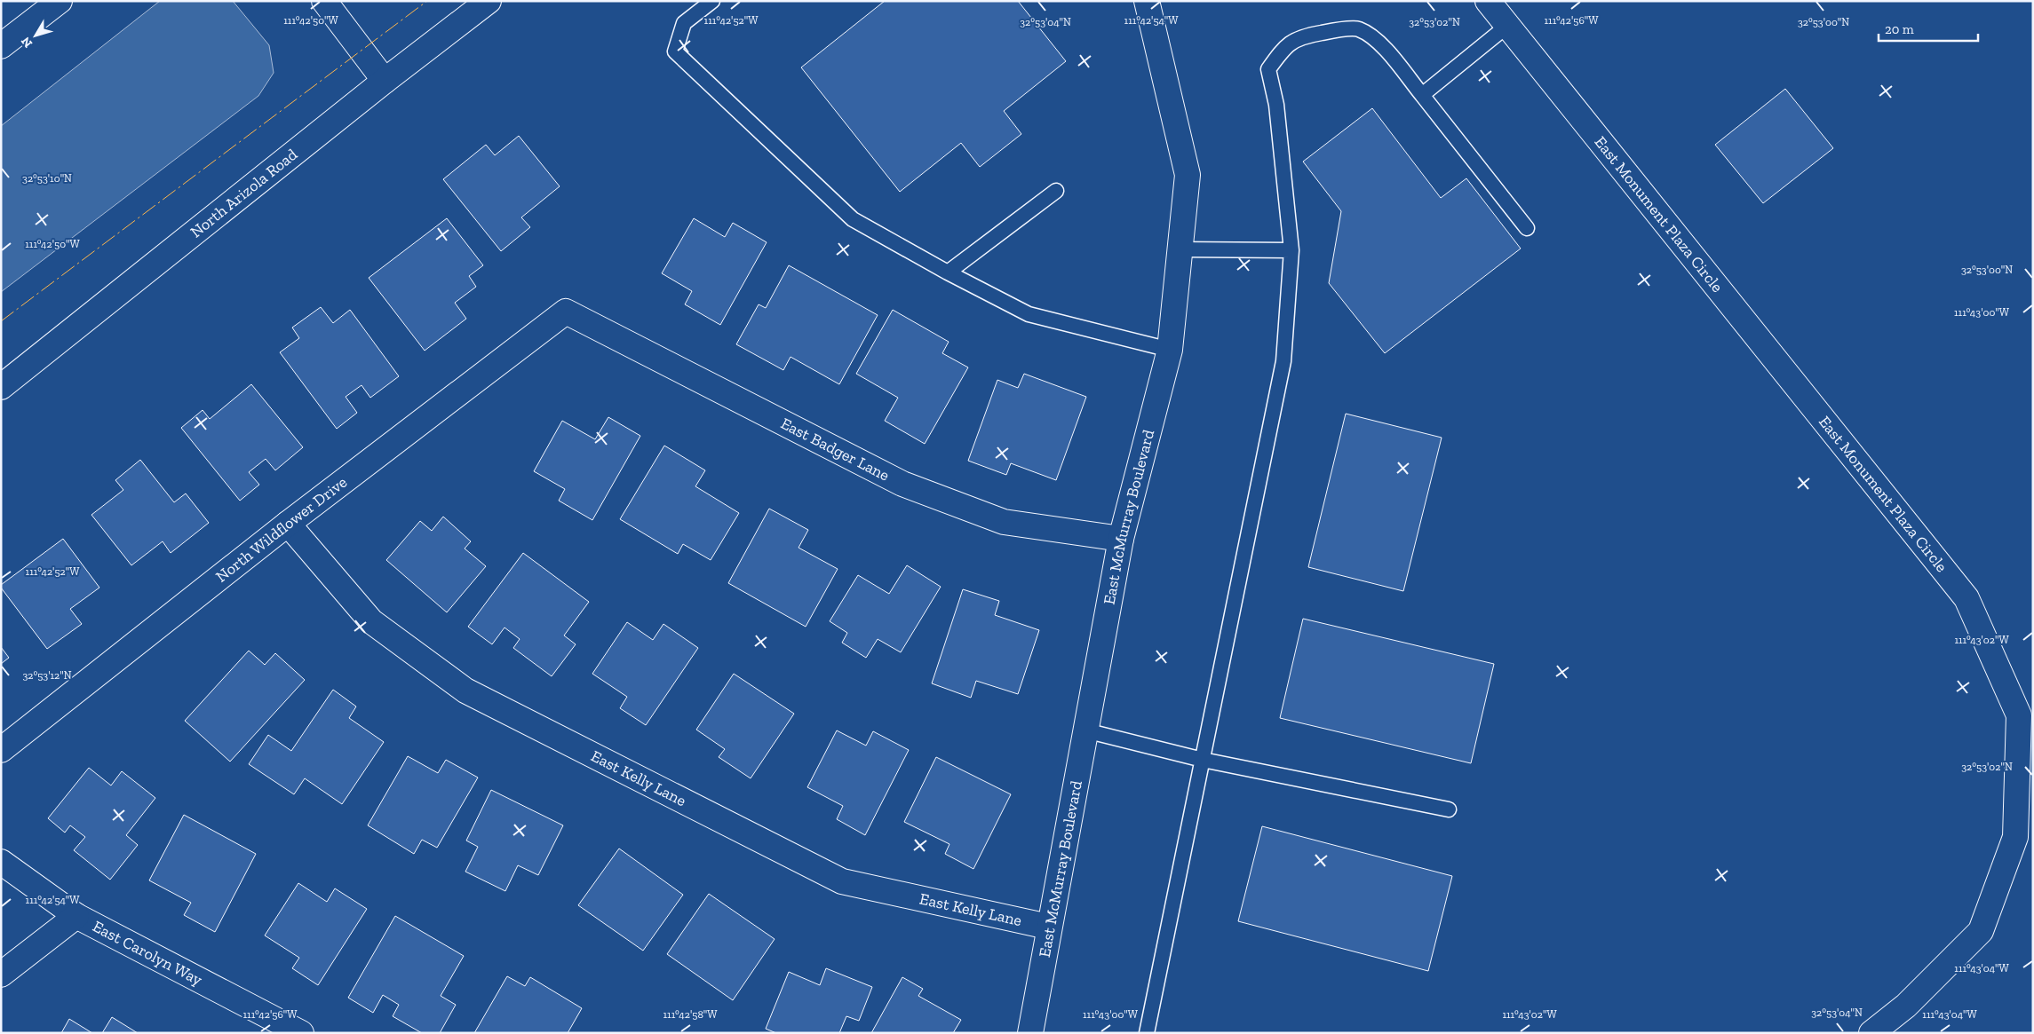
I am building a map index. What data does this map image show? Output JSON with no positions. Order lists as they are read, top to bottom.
{
  "streets": {
    "street": [
      "North Arizola Road",
      "East Monument Plaza Circle",
      "East Badger Lane",
      "East McMurray Boulevard",
      "North Wildflower Drive",
      "East Kelly Lane",
      "East Carolyn Way"
    ]
  },
  "crossings": [
    ["East Badger Lane", "East McMurray Boulevard"],
    ["East Badger Lane", "North Wildflower Drive"],
    ["East McMurray Boulevard", "East Kelly Lane"],
    ["North Wildflower Drive", "East Kelly Lane"]
  ],
  "scale_bar": "20 m",
  "north": "bottom left",
  "coordinates": [
    "111°42'50\"W",
    "111°42'52\"W",
    "111°42'56\"W",
    "111°42'54\"W",
    "32°53'04\"N",
    "32°53'02\"N",
    "32°53'00\"N",
    "32°53'10\"N",
    "111°43'00\"W",
    "111°43'02\"W",
    "32°53'12\"N",
    "111°43'04\"W",
    "111°42'58\"W"
  ]
}
